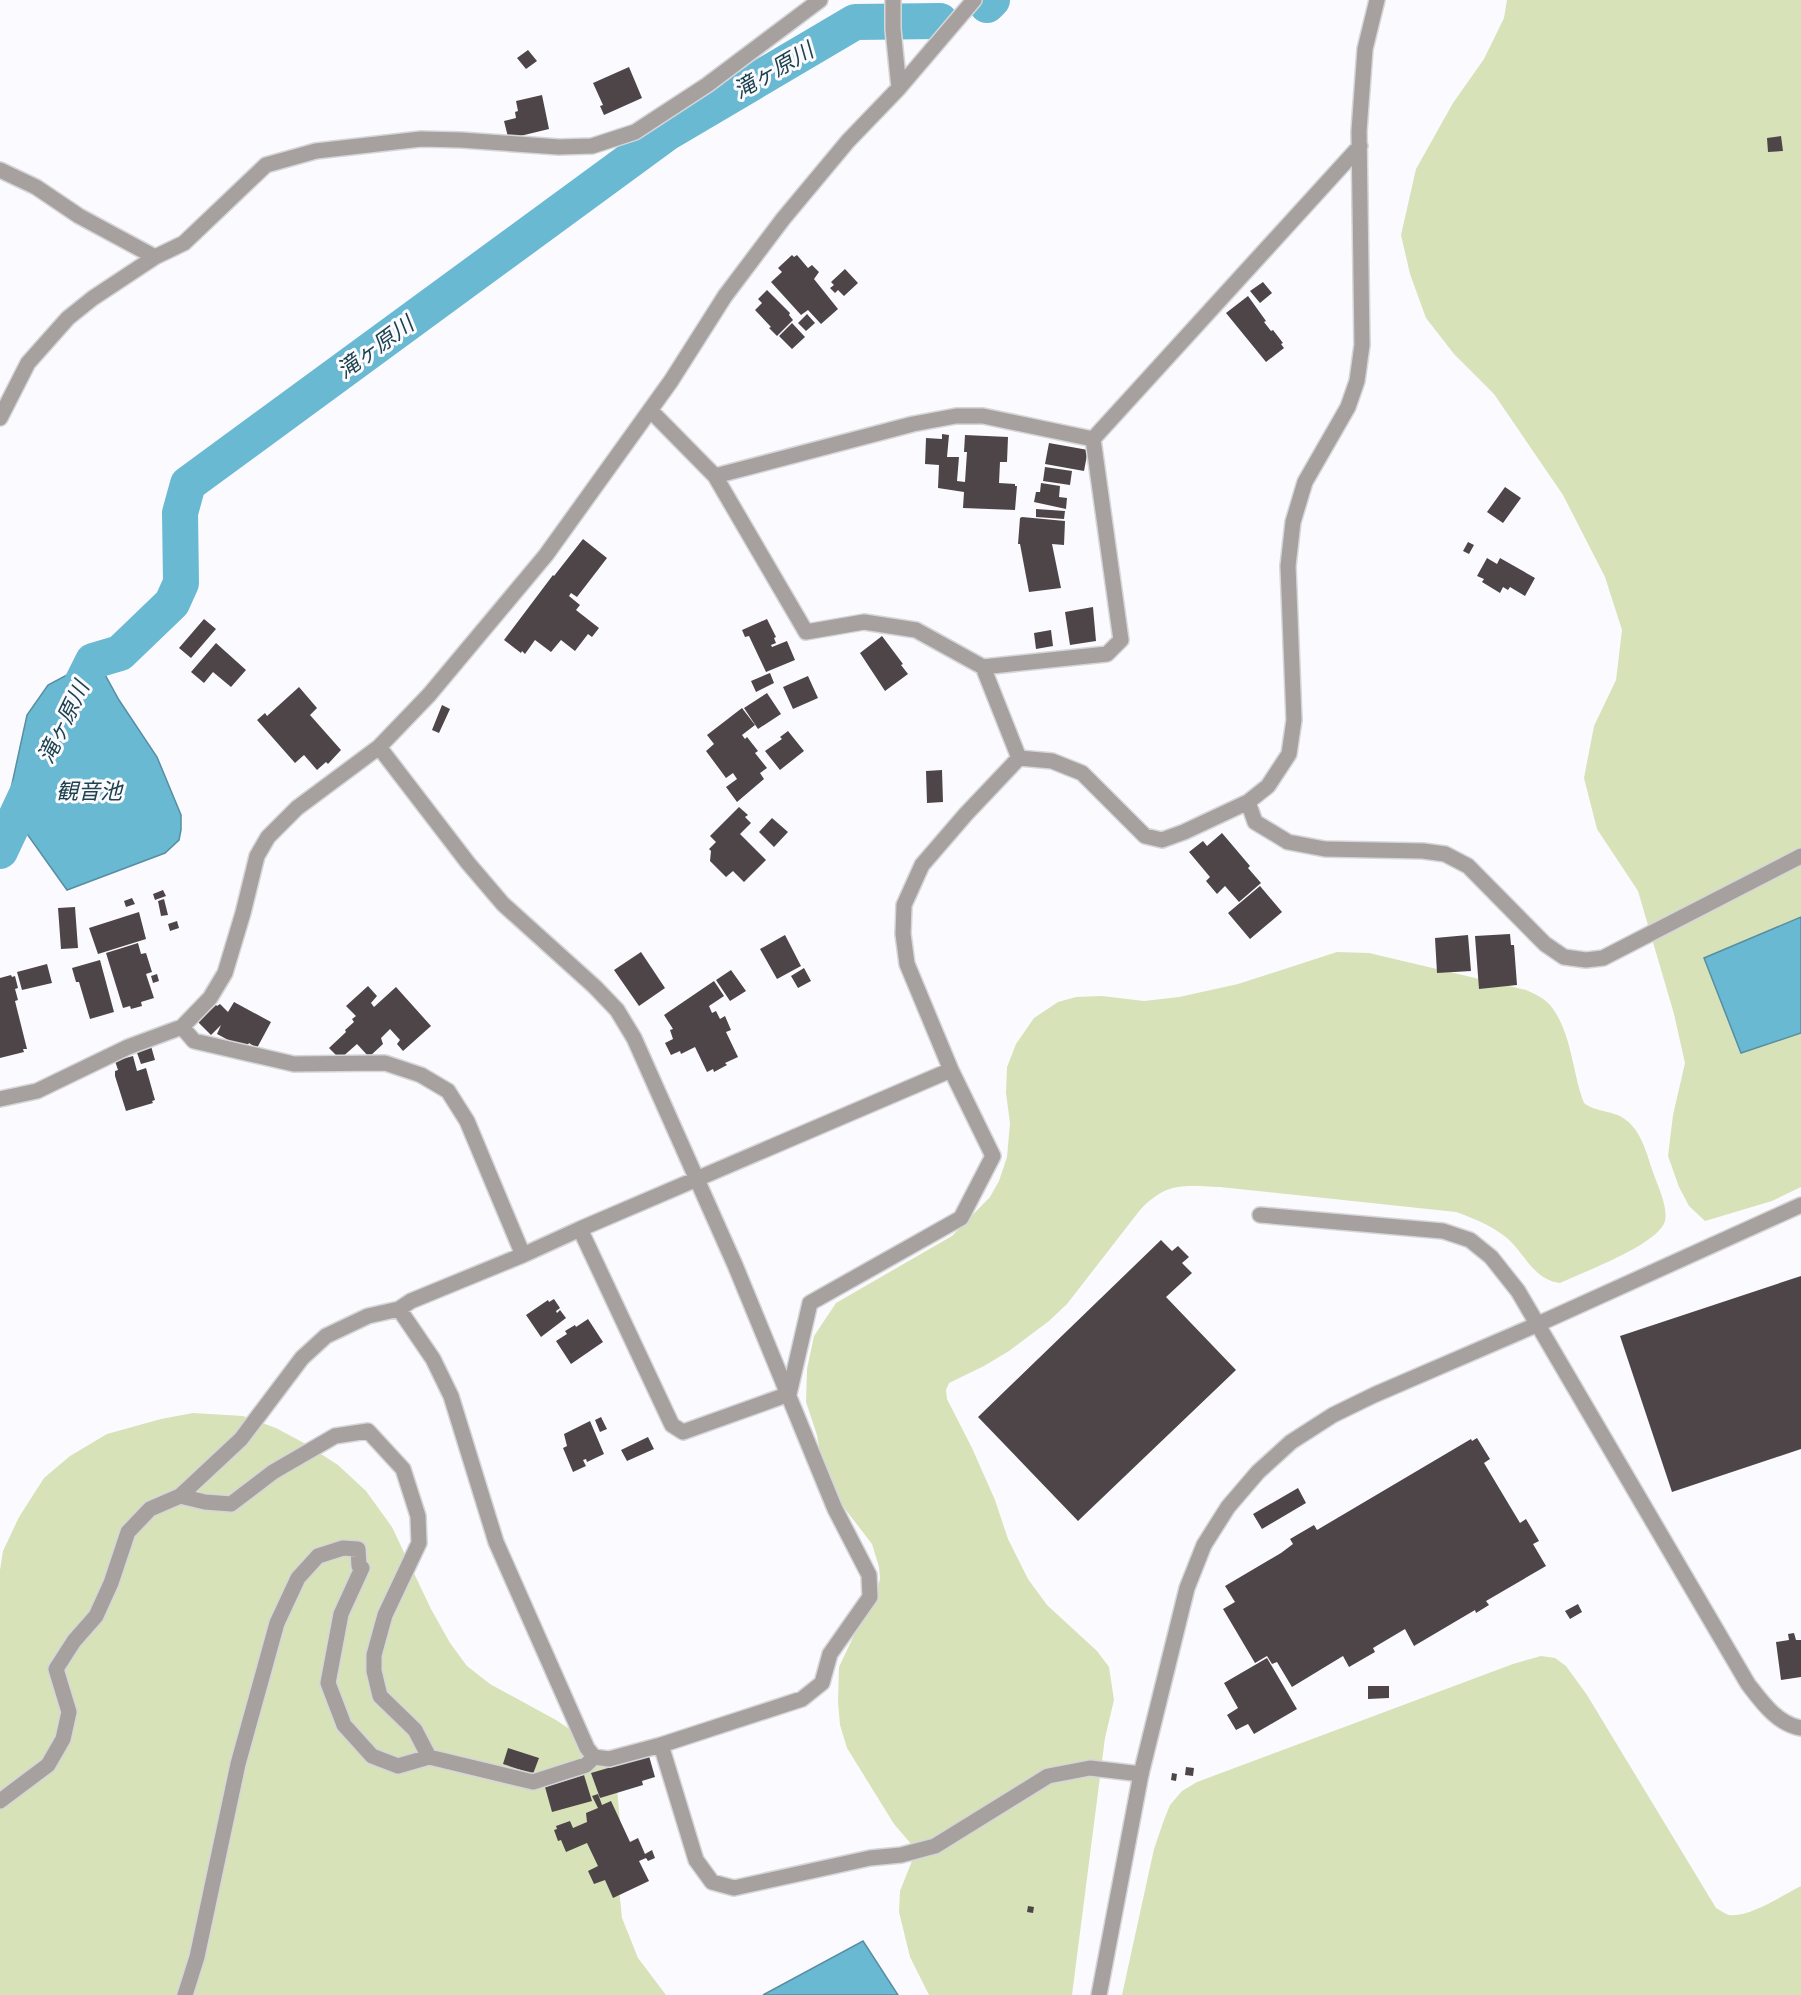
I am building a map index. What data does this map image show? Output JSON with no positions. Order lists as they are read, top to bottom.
{
  "water": ["滝ヶ原川", "観音池"]
}
